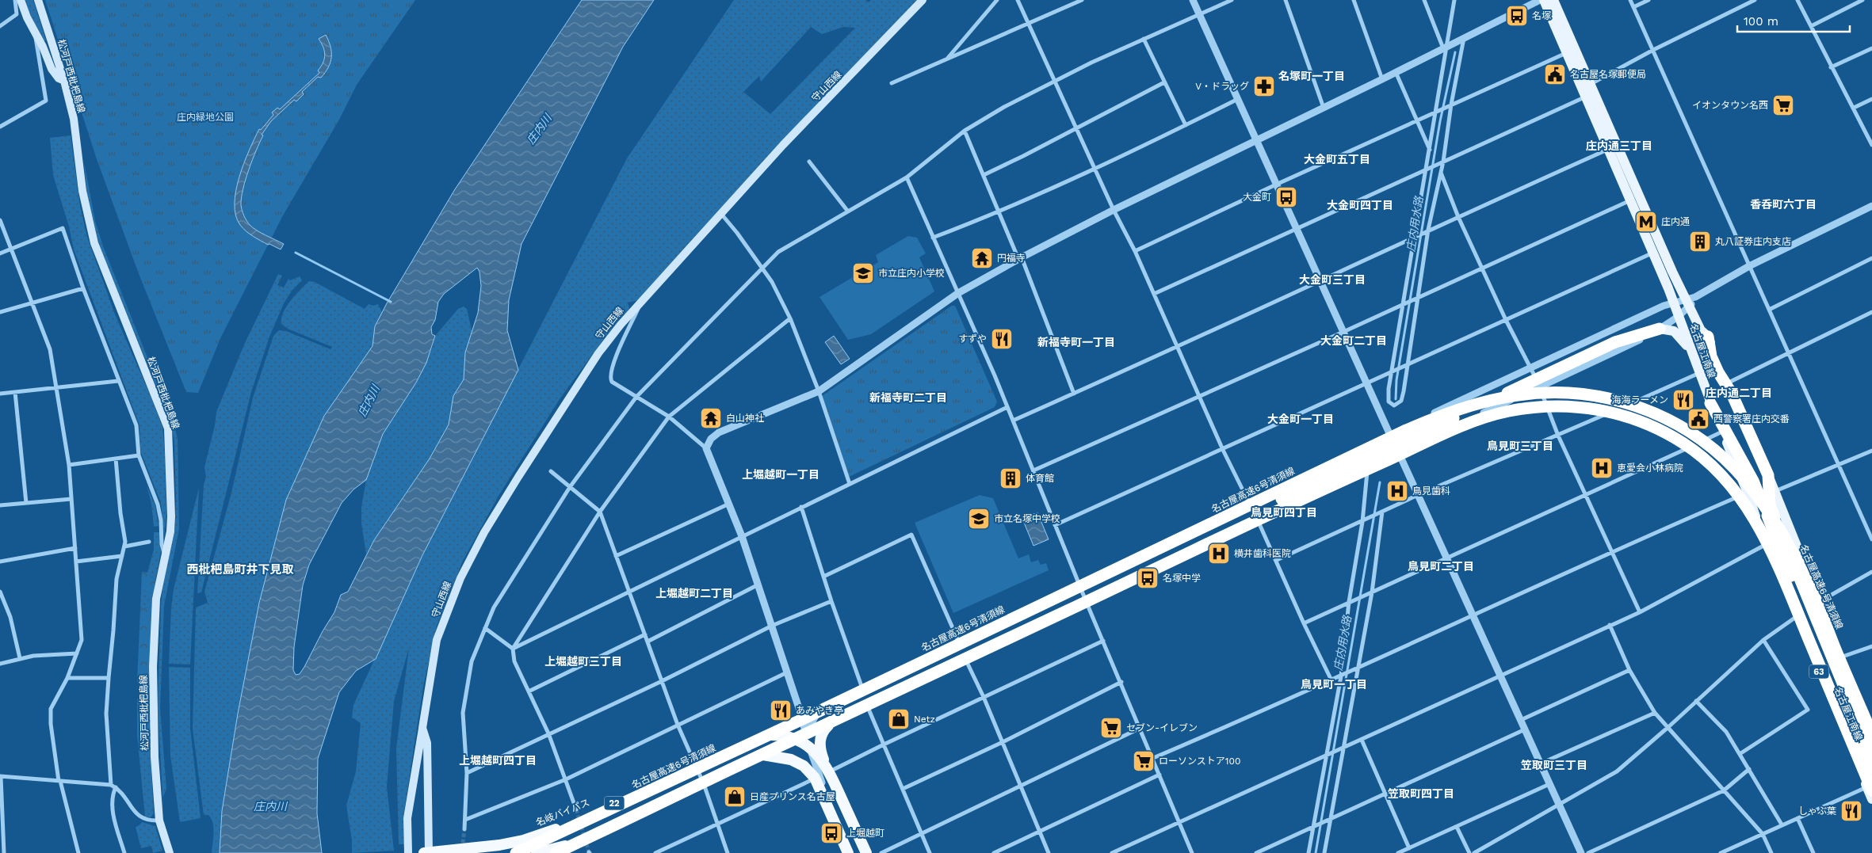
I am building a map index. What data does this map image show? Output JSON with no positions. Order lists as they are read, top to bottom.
{
  "streets": {
    "highway": ["名古屋高速6号清須線", "22", "名岐バイパス"],
    "main road": [
      "松河戸西枇杷島線",
      "守山西線",
      "名古屋江南線",
      "63"
    ]
  },
  "crossings": [
    ["守山西線", "名岐バイパス"],
    ["名古屋江南線", "名古屋高速6号清須線"],
    ["名古屋高速6号清須線", "名岐バイパス"]
  ],
  "districts": [
    "名塚町一丁目",
    "庄内通三丁目",
    "大金町五丁目",
    "香呑町六丁目",
    "大金町四丁目",
    "大金町三丁目",
    "大金町二丁目",
    "新福寺町一丁目",
    "庄内通二丁目",
    "新福寺町二丁目",
    "大金町一丁目",
    "鳥見町三丁目",
    "上堀越町一丁目",
    "鳥見町四丁目",
    "鳥見町二丁目",
    "西枇杷島町井下見取",
    "上堀越町二丁目",
    "上堀越町三丁目",
    "鳥見町一丁目",
    "上堀越町四丁目",
    "笠取町三丁目",
    "笠取町四丁目"
  ],
  "water": ["庄内川", "庄内用水路"],
  "parks": ["庄内緑地公園"],
  "places": {
    "bus stop": [
      "名塚",
      "大金町",
      "名塚中学",
      "上堀越町"
    ],
    "public building": ["名古屋名塚郵便局", "西警察署庄内交番"],
    "pharmacy": ["V・ドラッグ"],
    "supermarket": ["イオンタウン名西", "セブン-イレブン", "ローソンストア100"],
    "metro station": ["庄内通"],
    "building": ["丸八証券庄内支店", "体育館"],
    "temple": ["円福寺", "白山神社"],
    "school or university": ["市立庄内小学校", "市立名塚中学校"],
    "restaurant": [
      "すずや",
      "海海ラーメン",
      "あみやき亭",
      "しゃぶ葉"
    ],
    "hospital": ["恵愛会小林病院", "鳥見歯科", "横井歯科医院"],
    "shop": ["Netz", "日産プリンス名古屋"]
  },
  "scale_bar": "100 m"
}
